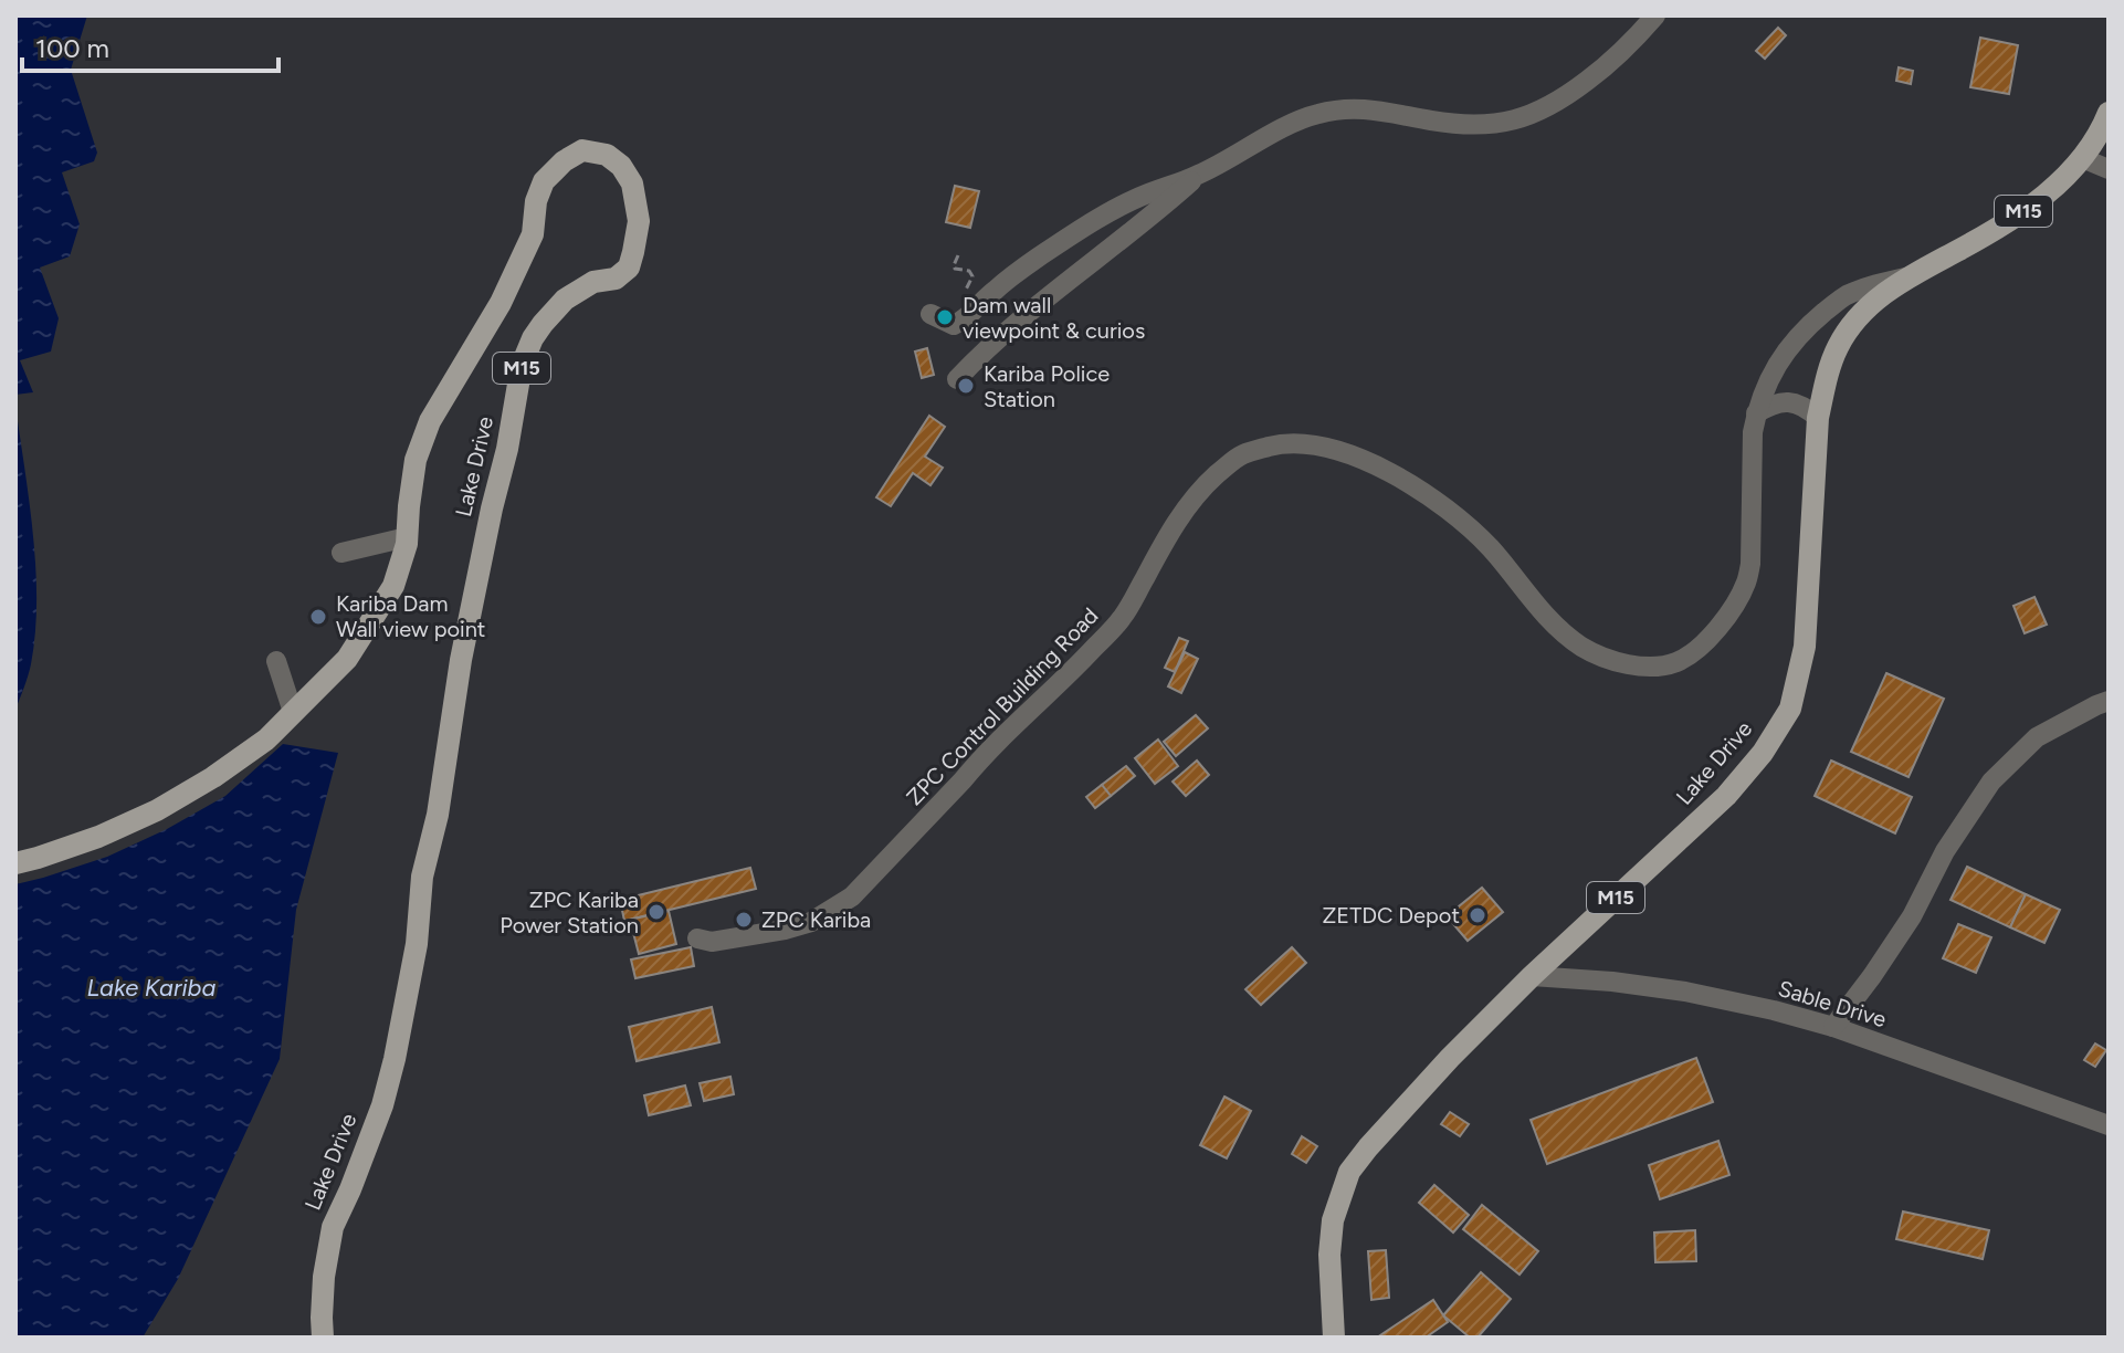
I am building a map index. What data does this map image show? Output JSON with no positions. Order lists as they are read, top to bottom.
{
  "streets": {
    "main road": ["M15", "Lake Drive"],
    "street": ["ZPC Control Building Road", "Sable Drive"]
  },
  "crossings": [
    ["Lake Drive", "ZPC Control Building Road"],
    ["Lake Drive", "Sable Drive"]
  ],
  "water": ["Lake Kariba"],
  "places": [
    "Dam wall viewpoint & curios",
    "Kariba Police Station",
    "Kariba Dam Wall view point",
    "ZPC Kariba Power Station",
    "ZETDC Depot",
    "ZPC Kariba"
  ],
  "scale_bar": "100 m"
}
